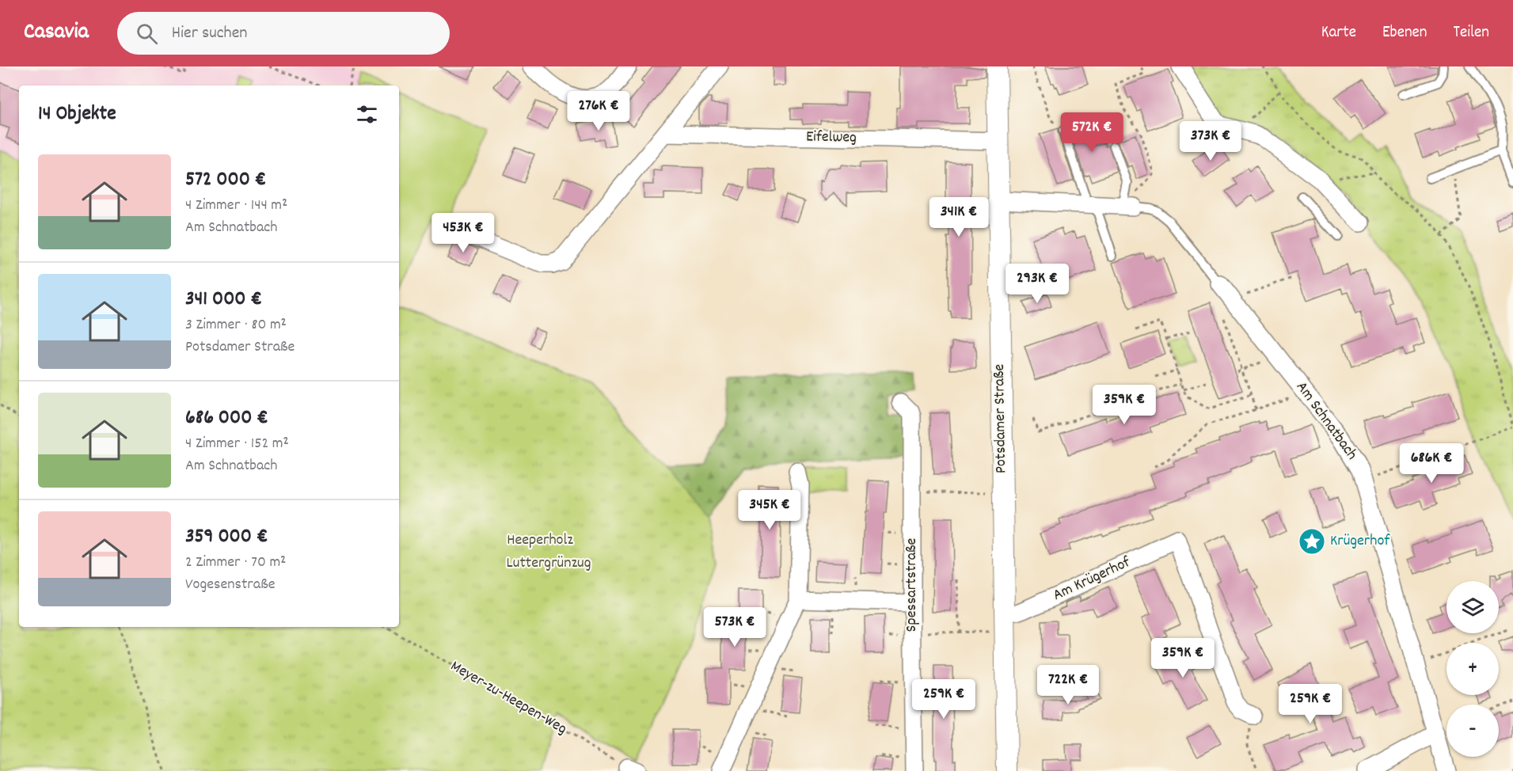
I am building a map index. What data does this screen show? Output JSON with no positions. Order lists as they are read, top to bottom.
{
  "streets": {
    "street": [
      "Eifelweg",
      "Potsdamer Straße",
      "Am Schnatbach",
      "Am Krügerhof",
      "Spessartstraße"
    ],
    "path": ["Meyer-zu-Heepen-Weg"]
  },
  "crossings": [
    ["Eifelweg", "Potsdamer Straße"],
    ["Potsdamer Straße", "Am Krügerhof"]
  ],
  "parks": ["Heeperholz", "Luttergrünzug"],
  "places": {
    "place": ["Krügerhof"]
  },
  "page": {
    "header": "Casavia",
    "search": "Hier suchen",
    "nav": ["Karte", "Ebenen", "Teilen"],
    "heading": "14 Objekte",
    "price": [
      "276K €",
      "572K €",
      "373K €",
      "341K €",
      "453K €",
      "293K €",
      "359K €",
      "686K €",
      "345K €",
      "573K €",
      "359K €",
      "722K €",
      "259K €",
      "259K €"
    ],
    "list": [
      {
        "name": "572 000 €",
        "note": "4 Zimmer · 144 m² · Am Schnatbach"
      },
      {
        "name": "341 000 €",
        "note": "3 Zimmer · 80 m² · Potsdamer Straße"
      },
      {
        "name": "686 000 €",
        "note": "4 Zimmer · 152 m² · Am Schnatbach"
      },
      {
        "name": "359 000 €",
        "note": "2 Zimmer · 70 m² · Vogesenstraße"
      }
    ],
    "map_buttons": ["+", "−"]
  }
}
